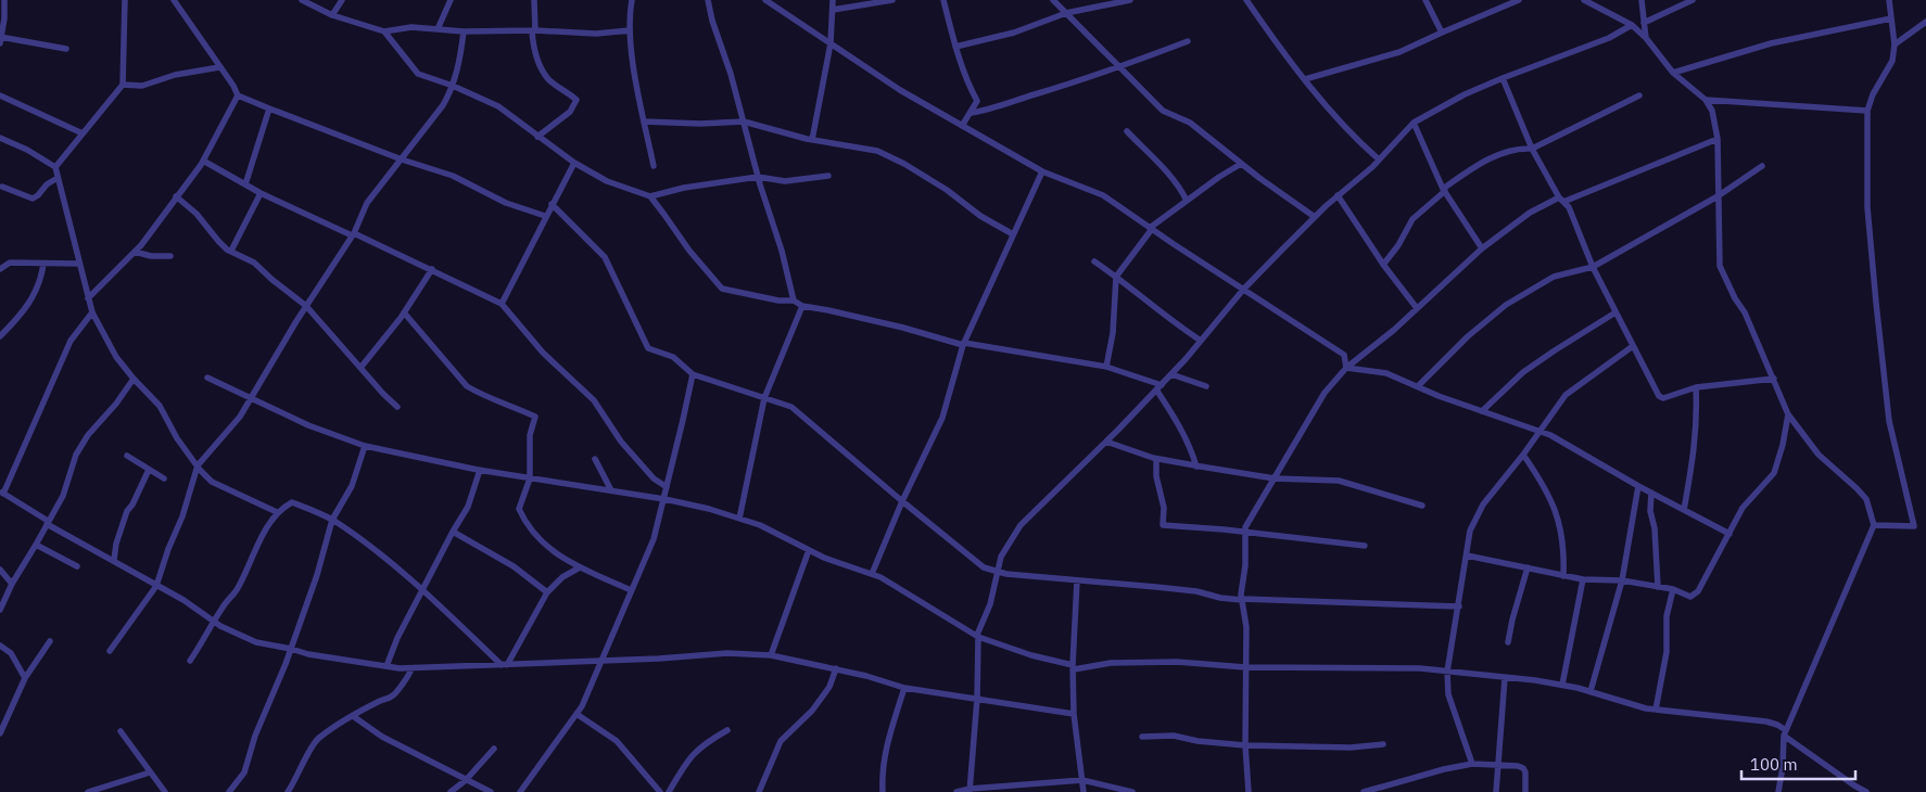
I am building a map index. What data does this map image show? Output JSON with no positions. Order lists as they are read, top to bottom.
{
  "scale_bar": "100 m"
}
